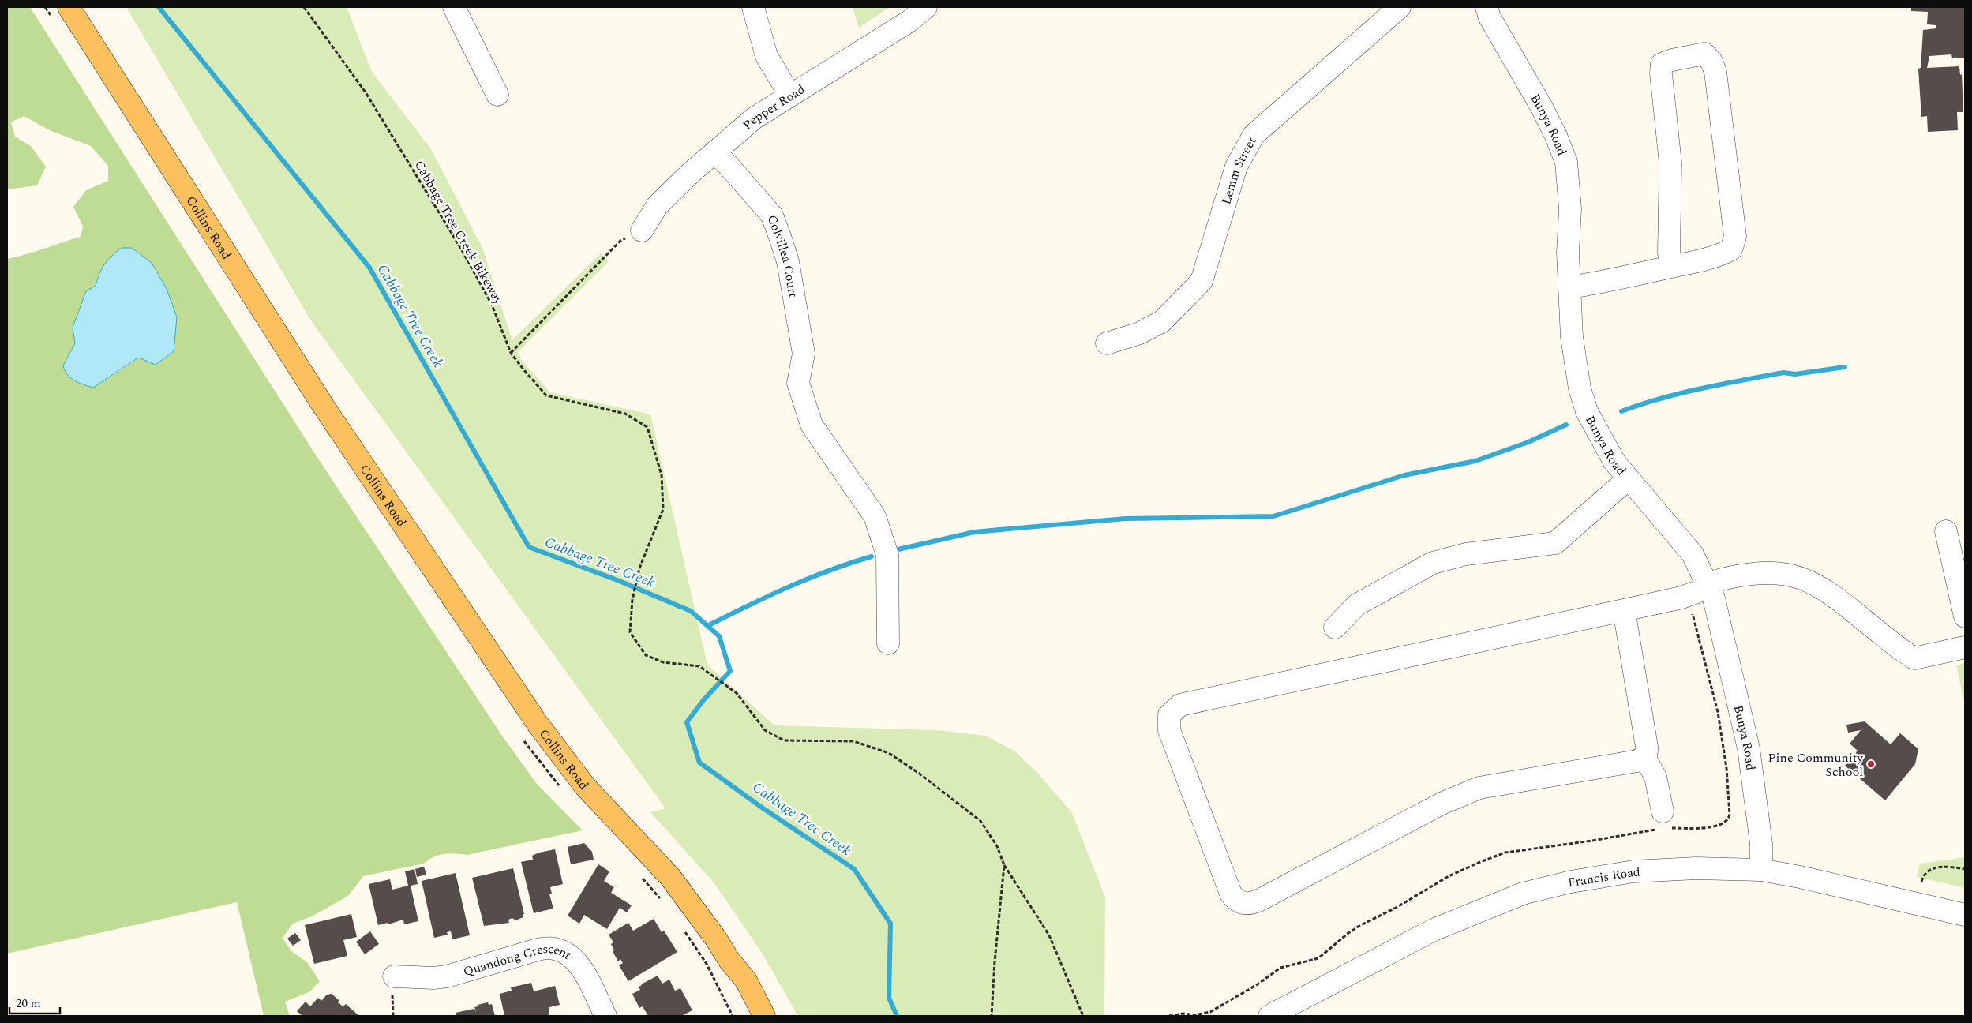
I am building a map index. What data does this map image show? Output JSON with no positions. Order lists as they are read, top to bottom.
{
  "streets": {
    "main road": ["Collins Road"],
    "street": [
      "Pepper Road",
      "Bunya Road",
      "Lemm Street",
      "Colvillea Court",
      "Francis Road",
      "Quandong Crescent"
    ],
    "path": ["Cabbage Tree Creek Bikeway"]
  },
  "crossings": [
    ["Pepper Road", "Colvillea Court"],
    ["Bunya Road", "Francis Road"]
  ],
  "water": ["Cabbage Tree Creek"],
  "places": ["Pine Community School"],
  "scale_bar": "20 m"
}
